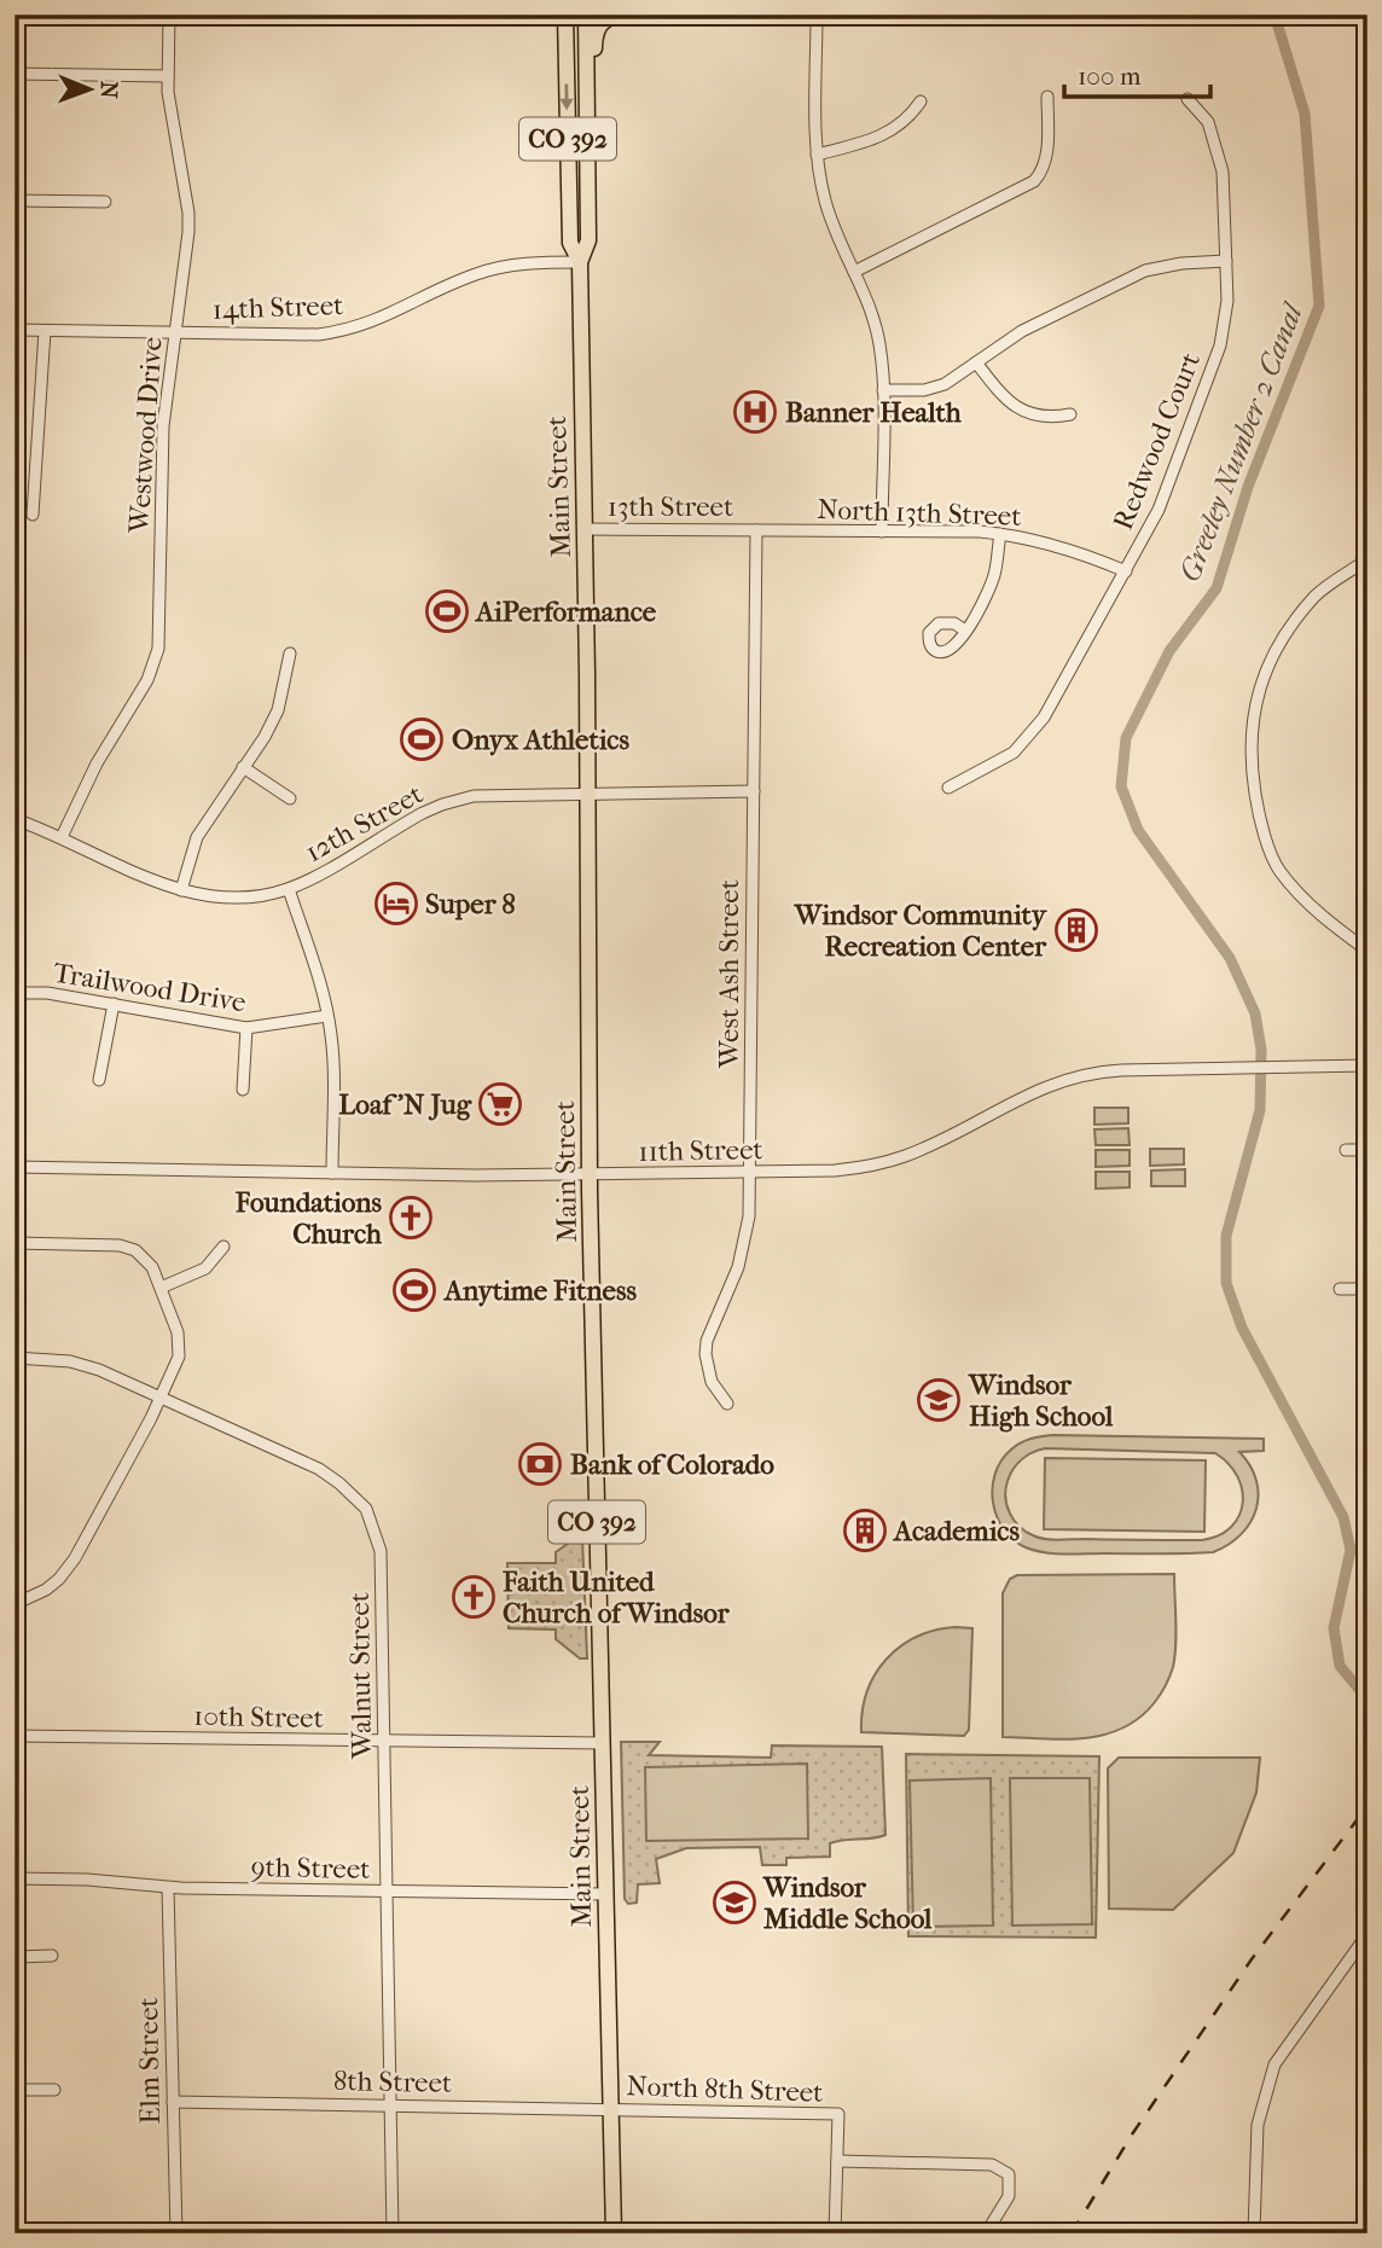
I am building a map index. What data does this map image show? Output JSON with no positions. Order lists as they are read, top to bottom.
{
  "streets": {
    "main road": ["CO 392", "Main Street"],
    "street": [
      "14th Street",
      "Westwood Drive",
      "Redwood Court",
      "13th Street",
      "North 13th Street",
      "12th Street",
      "West Ash Street",
      "Trailwood Drive",
      "11th Street",
      "Walnut Street",
      "10th Street",
      "9th Street",
      "Elm Street",
      "8th Street",
      "North 8th Street"
    ]
  },
  "crossings": [
    ["14th Street", "Westwood Drive"],
    ["14th Street", "Main Street"],
    ["Westwood Drive", "12th Street"],
    ["Redwood Court", "North 13th Street"],
    ["Main Street", "13th Street"],
    ["Main Street", "12th Street"],
    ["Main Street", "11th Street"],
    ["Main Street", "10th Street"],
    ["Main Street", "9th Street"],
    ["Main Street", "8th Street"],
    ["Main Street", "North 8th Street"],
    ["13th Street", "North 13th Street"],
    ["13th Street", "West Ash Street"],
    ["North 13th Street", "West Ash Street"],
    ["12th Street", "West Ash Street"],
    ["West Ash Street", "11th Street"],
    ["Walnut Street", "10th Street"],
    ["Walnut Street", "9th Street"],
    ["Walnut Street", "8th Street"],
    ["9th Street", "Elm Street"],
    ["Elm Street", "8th Street"],
    ["8th Street", "North 8th Street"]
  ],
  "water": ["Greeley Number 2 Canal"],
  "places": {
    "hospital": ["Banner Health"],
    "sports": ["AiPerformance", "Onyx Athletics", "Anytime Fitness"],
    "hotel": ["Super 8"],
    "building": ["Windsor Community Recreation Center", "Academics"],
    "supermarket": ["Loaf 'N Jug"],
    "church": ["Foundations Church", "Faith United Church of Windsor"],
    "school or university": ["Windsor High School", "Windsor Middle School"],
    "bank": ["Bank of Colorado"]
  },
  "scale_bar": "100 m",
  "north": "right"
}
